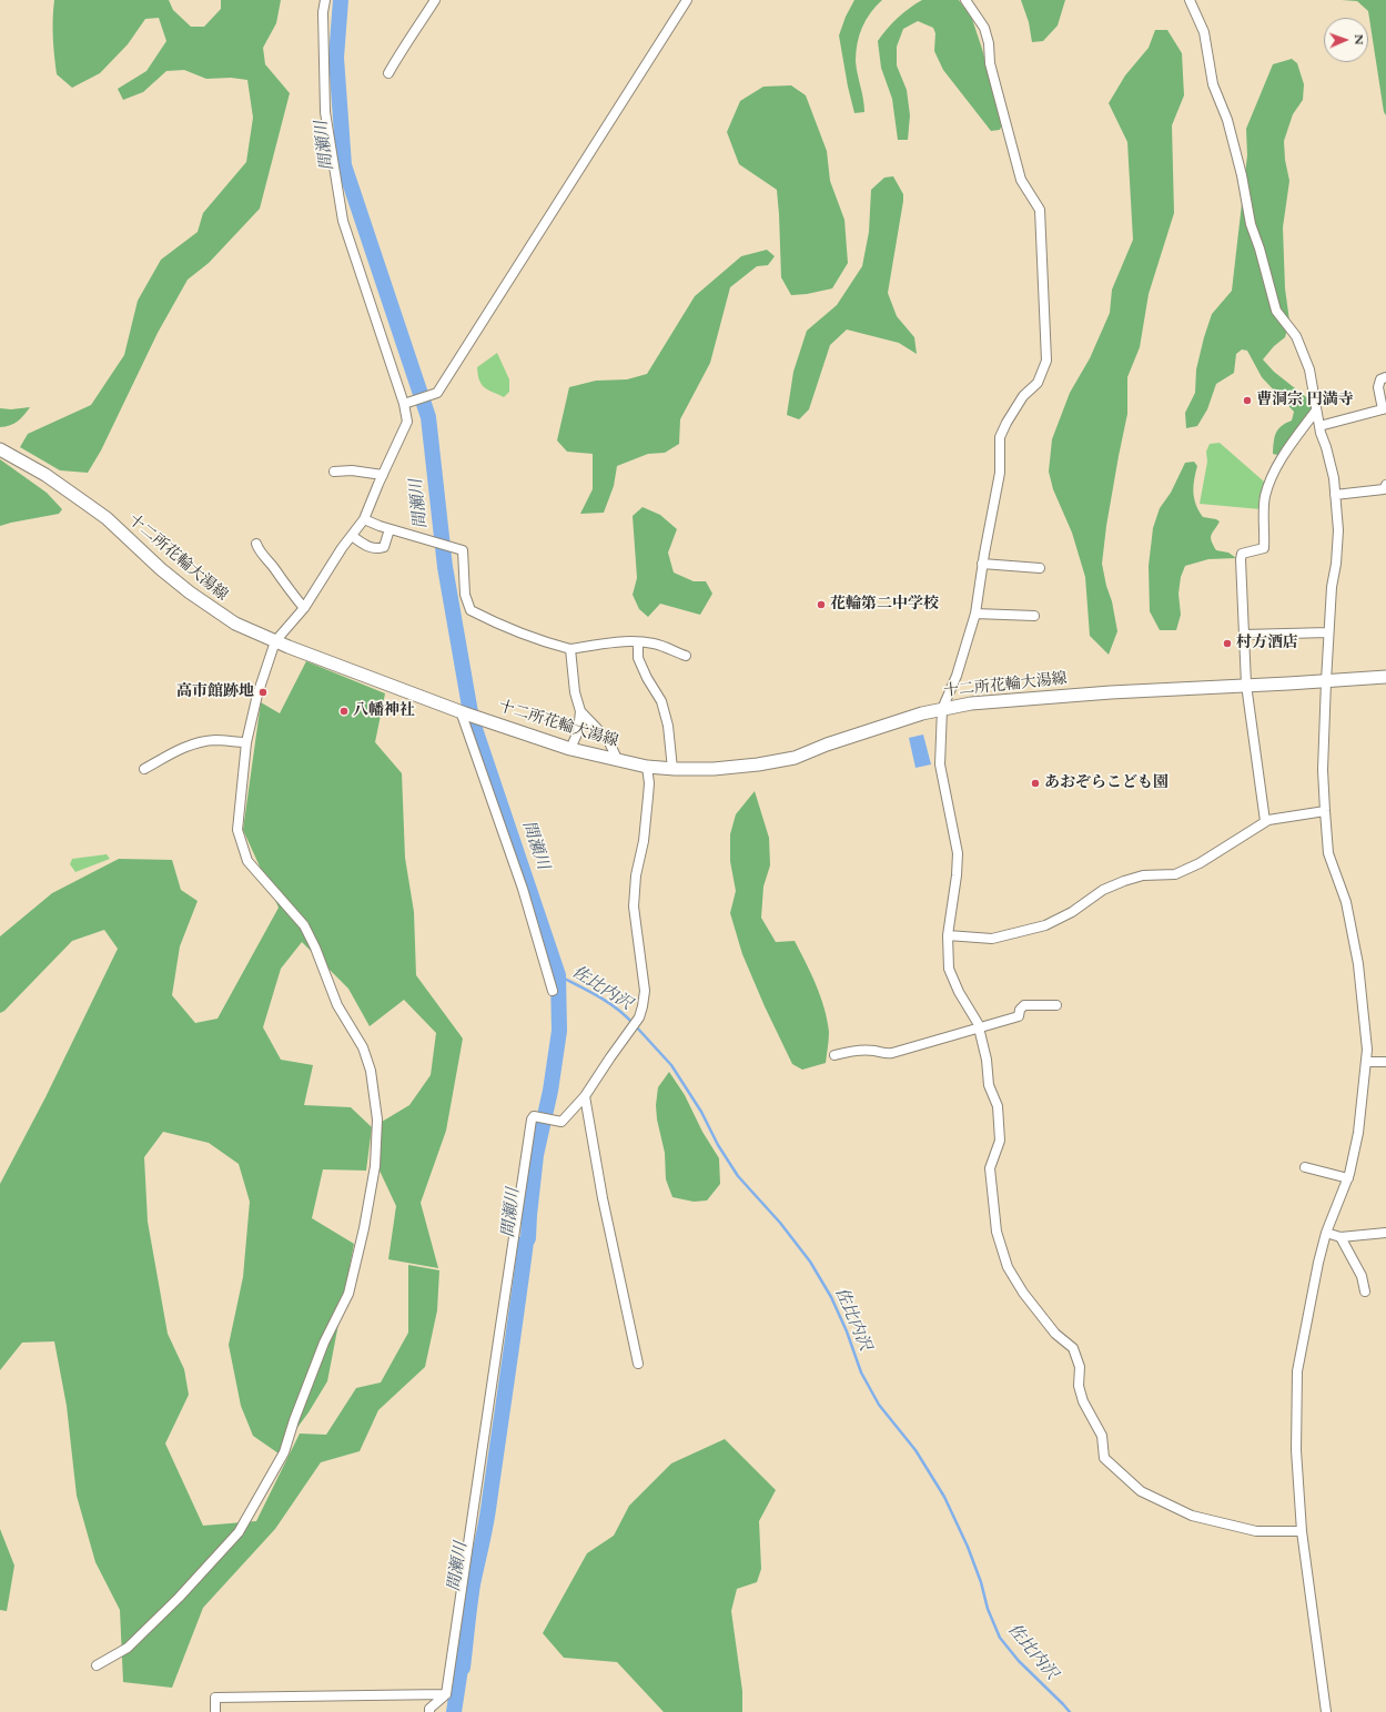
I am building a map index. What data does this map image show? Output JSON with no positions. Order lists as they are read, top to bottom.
{
  "streets": {
    "main road": ["十二所花輪大湯線"]
  },
  "water": ["間瀬川", "佐比内沢"],
  "places": [
    "曹洞宗 円満寺",
    "花輪第二中学校",
    "村方酒店",
    "高市館跡地",
    "八幡神社",
    "あおぞらこども園"
  ],
  "north": "right"
}
